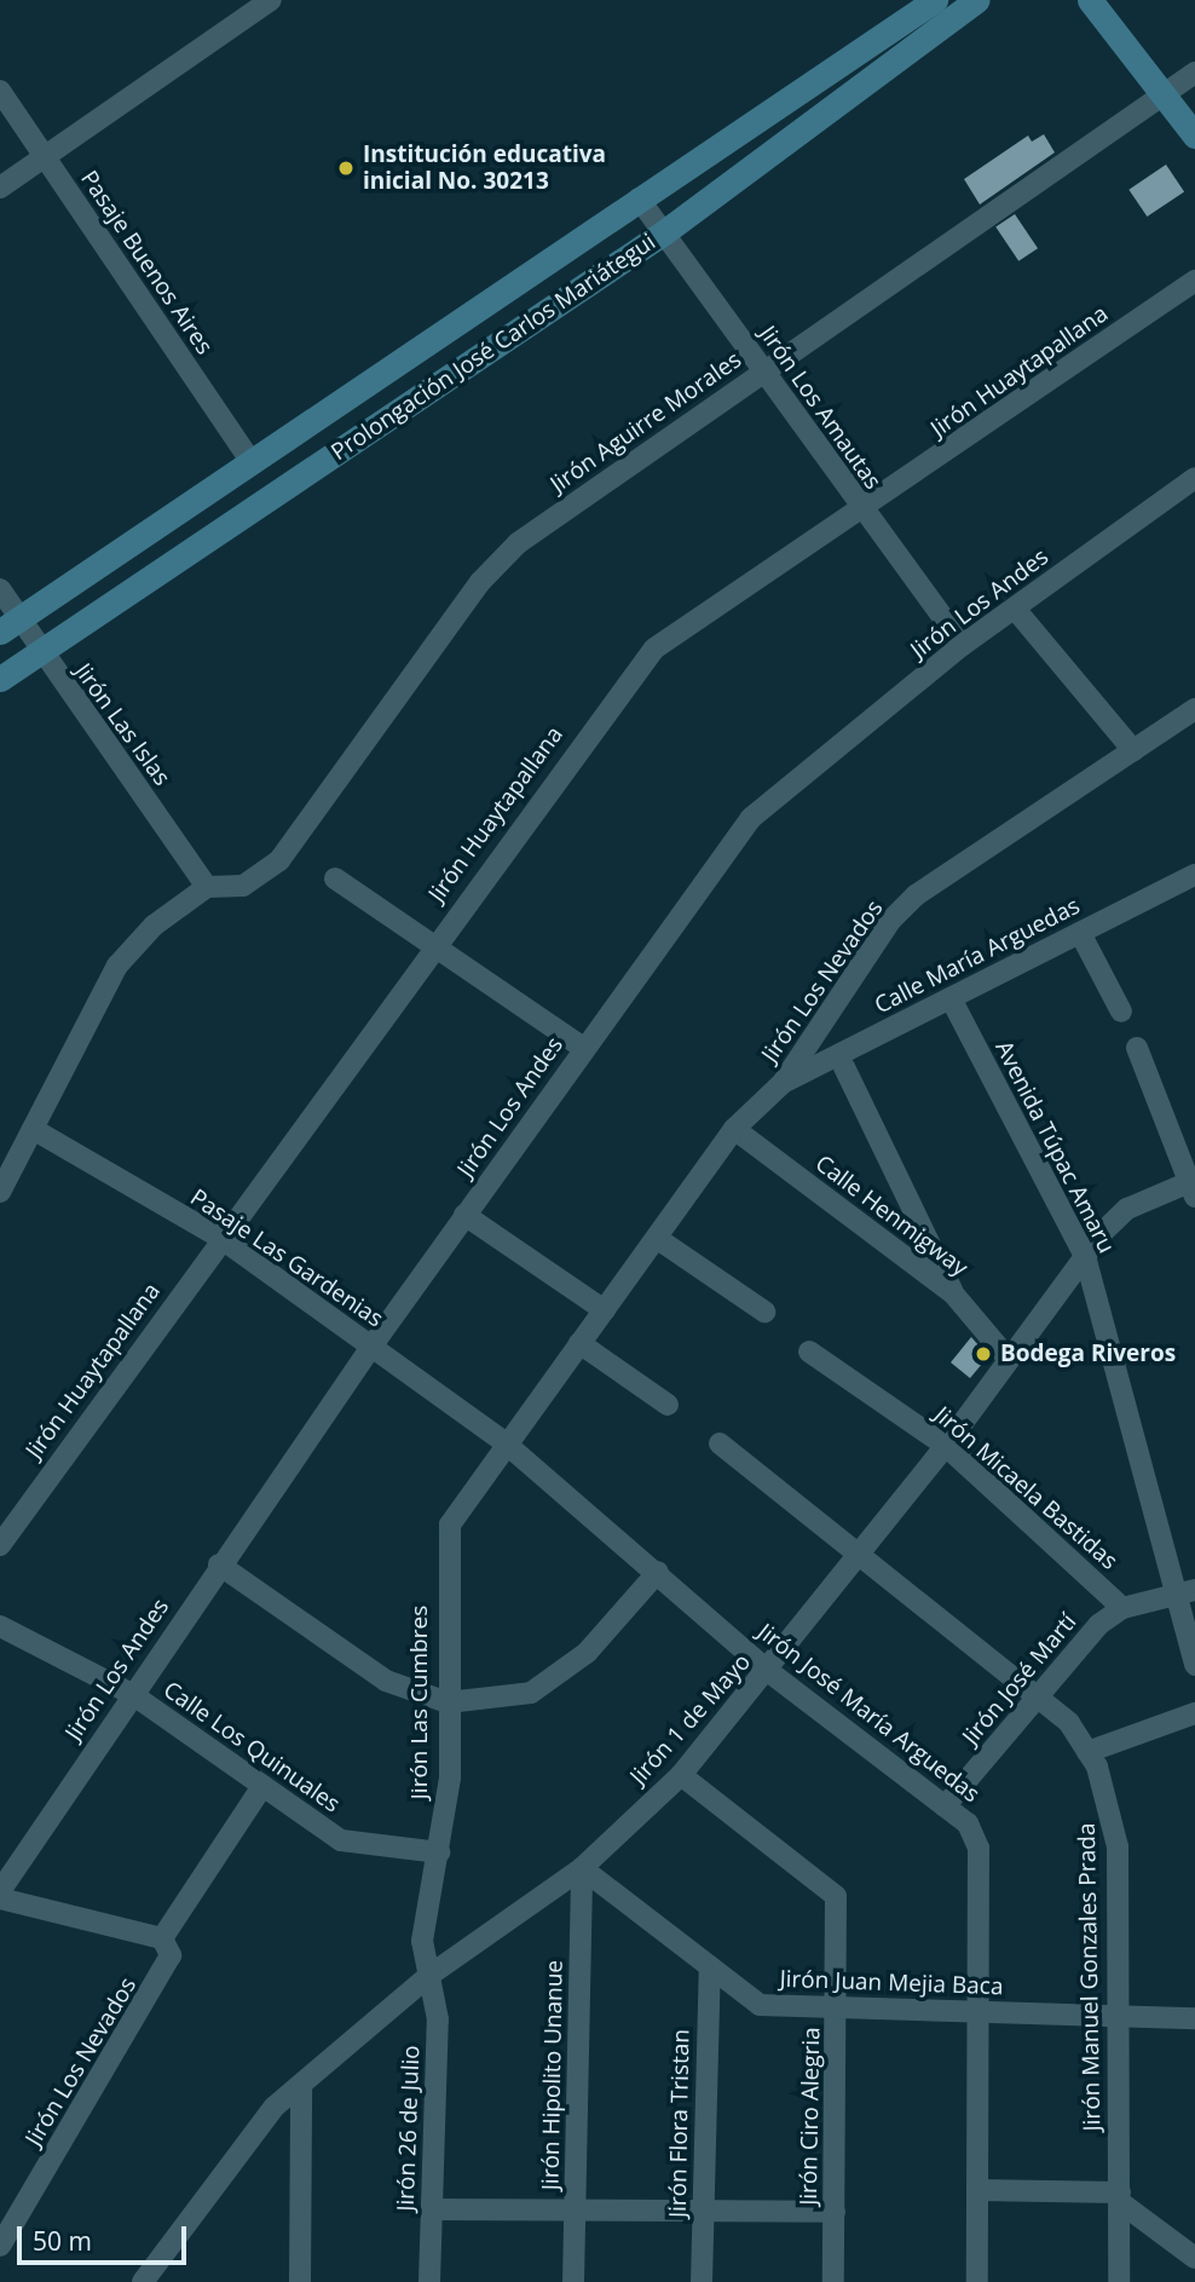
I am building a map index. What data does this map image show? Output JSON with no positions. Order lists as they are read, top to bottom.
{
  "streets": {
    "street": [
      "Pasaje Buenos Aires",
      "Prolongación José Carlos Mariátegui",
      "Jirón Huaytapallana",
      "Jirón Los Amautas",
      "Jirón Aguirre Morales",
      "Jirón Los Andes",
      "Jirón Las Islas",
      "Calle María Arguedas",
      "Jirón Los Nevados",
      "Avenida Túpac Amaru",
      "Calle Henmigway",
      "Pasaje Las Gardenias",
      "Jirón Micaela Bastidas",
      "Jirón José Martí",
      "Jirón Las Cumbres",
      "Jirón José María Arguedas",
      "Jirón 1 de Mayo",
      "Calle Los Quinuales",
      "Jirón Manuel Gonzales Prada",
      "Jirón Juan Mejia Baca",
      "Jirón Hipolito Unanue",
      "Jirón Ciro Alegria",
      "Jirón Flora Tristan",
      "Jirón 26 de Julio"
    ]
  },
  "crossings": [
    ["Pasaje Buenos Aires", "Prolongación José Carlos Mariátegui"],
    ["Prolongación José Carlos Mariátegui", "Jirón Los Amautas"],
    ["Prolongación José Carlos Mariátegui", "Jirón Las Islas"],
    ["Jirón Huaytapallana", "Jirón Los Amautas"],
    ["Jirón Huaytapallana", "Pasaje Las Gardenias"],
    ["Jirón Los Amautas", "Jirón Aguirre Morales"],
    ["Jirón Los Amautas", "Jirón Los Andes"],
    ["Jirón Aguirre Morales", "Jirón Las Islas"],
    ["Jirón Los Andes", "Pasaje Las Gardenias"],
    ["Jirón Los Andes", "Calle Los Quinuales"],
    ["Calle María Arguedas", "Jirón Los Nevados"],
    ["Calle María Arguedas", "Avenida Túpac Amaru"],
    ["Jirón Los Nevados", "Calle Henmigway"],
    ["Jirón Los Nevados", "Pasaje Las Gardenias"],
    ["Jirón Los Nevados", "Jirón Las Cumbres"],
    ["Jirón Los Nevados", "Jirón José María Arguedas"],
    ["Jirón Los Nevados", "Calle Los Quinuales"],
    ["Avenida Túpac Amaru", "Jirón José Martí"],
    ["Avenida Túpac Amaru", "Jirón 1 de Mayo"],
    ["Calle Henmigway", "Jirón 1 de Mayo"],
    ["Pasaje Las Gardenias", "Jirón Las Cumbres"],
    ["Pasaje Las Gardenias", "Jirón José María Arguedas"],
    ["Jirón Micaela Bastidas", "Jirón José Martí"],
    ["Jirón Micaela Bastidas", "Jirón 1 de Mayo"],
    ["Jirón José Martí", "Jirón José María Arguedas"],
    ["Jirón José Martí", "Jirón Manuel Gonzales Prada"],
    ["Jirón Las Cumbres", "Jirón José María Arguedas"],
    ["Jirón Las Cumbres", "Jirón 1 de Mayo"],
    ["Jirón Las Cumbres", "Calle Los Quinuales"],
    ["Jirón Las Cumbres", "Jirón 26 de Julio"],
    ["Jirón José María Arguedas", "Jirón 1 de Mayo"],
    ["Jirón José María Arguedas", "Jirón Juan Mejia Baca"],
    ["Jirón 1 de Mayo", "Jirón Manuel Gonzales Prada"],
    ["Jirón 1 de Mayo", "Jirón Juan Mejia Baca"],
    ["Jirón 1 de Mayo", "Jirón Hipolito Unanue"],
    ["Jirón 1 de Mayo", "Jirón Ciro Alegria"],
    ["Jirón 1 de Mayo", "Jirón 26 de Julio"],
    ["Jirón Manuel Gonzales Prada", "Jirón Juan Mejia Baca"],
    ["Jirón Juan Mejia Baca", "Jirón Hipolito Unanue"],
    ["Jirón Juan Mejia Baca", "Jirón Ciro Alegria"],
    ["Jirón Juan Mejia Baca", "Jirón Flora Tristan"]
  ],
  "places": ["Institución educativa inicial No. 30213", "Bodega Riveros"],
  "scale_bar": "50 m"
}
